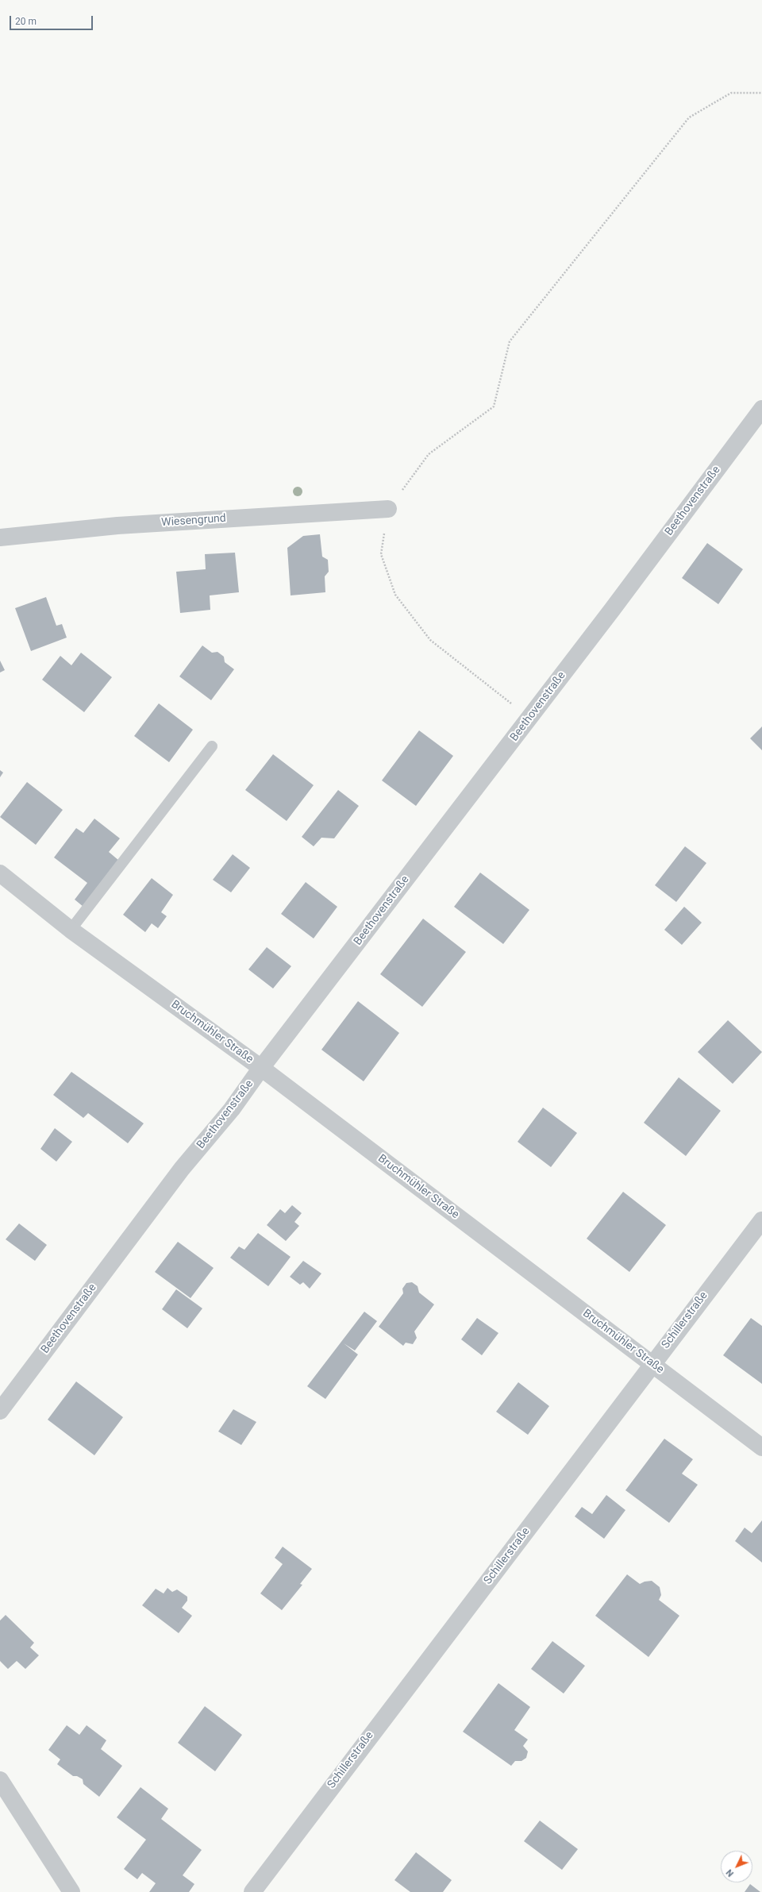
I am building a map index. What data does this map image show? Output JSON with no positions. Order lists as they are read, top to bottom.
{
  "streets": {
    "street": [
      "Beethovenstraße",
      "Wiesengrund",
      "Bruchmühler Straße",
      "Schillerstraße"
    ]
  },
  "crossings": [
    ["Beethovenstraße", "Bruchmühler Straße"],
    ["Bruchmühler Straße", "Schillerstraße"]
  ],
  "scale_bar": "20 m",
  "north": "bottom left"
}
